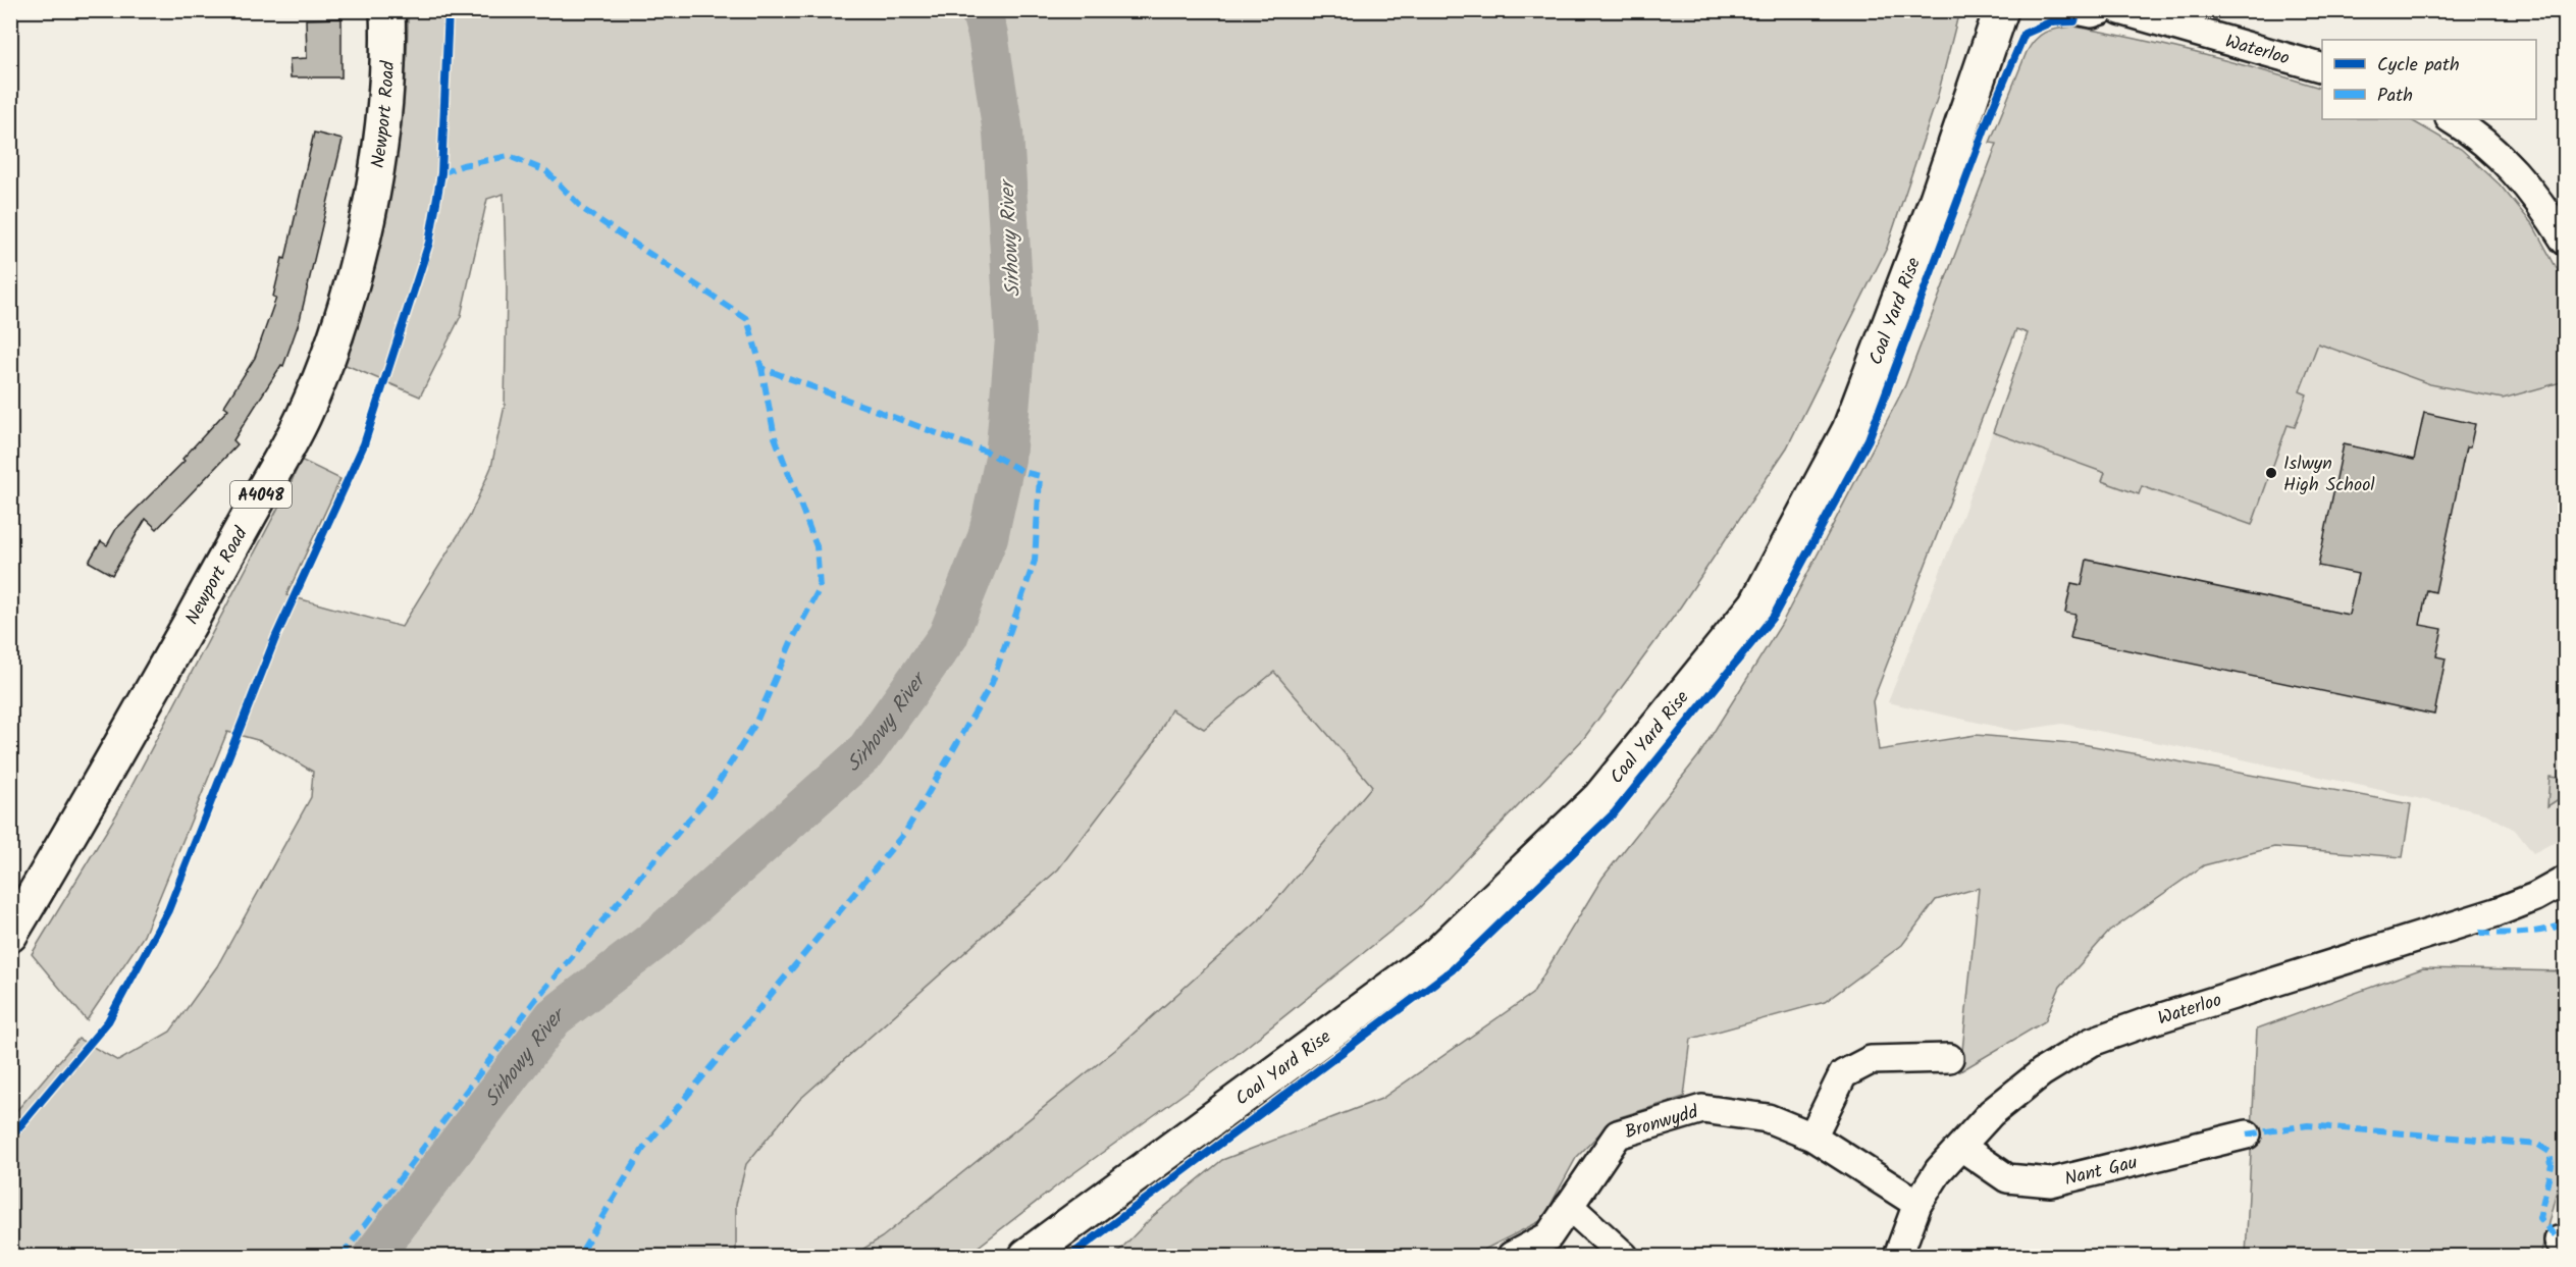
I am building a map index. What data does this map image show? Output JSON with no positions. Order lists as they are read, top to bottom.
{
  "streets": {
    "main road": ["Newport Road", "Coal Yard Rise", "A4048"],
    "street": ["Waterloo", "Bronwydd", "Nant Gau"]
  },
  "crossings": [
    ["Waterloo", "Bronwydd"],
    ["Waterloo", "Nant Gau"]
  ],
  "water": ["Sirhowy River"],
  "places": ["Islwyn High School"],
  "legend": ["Cycle path", "Path"]
}
